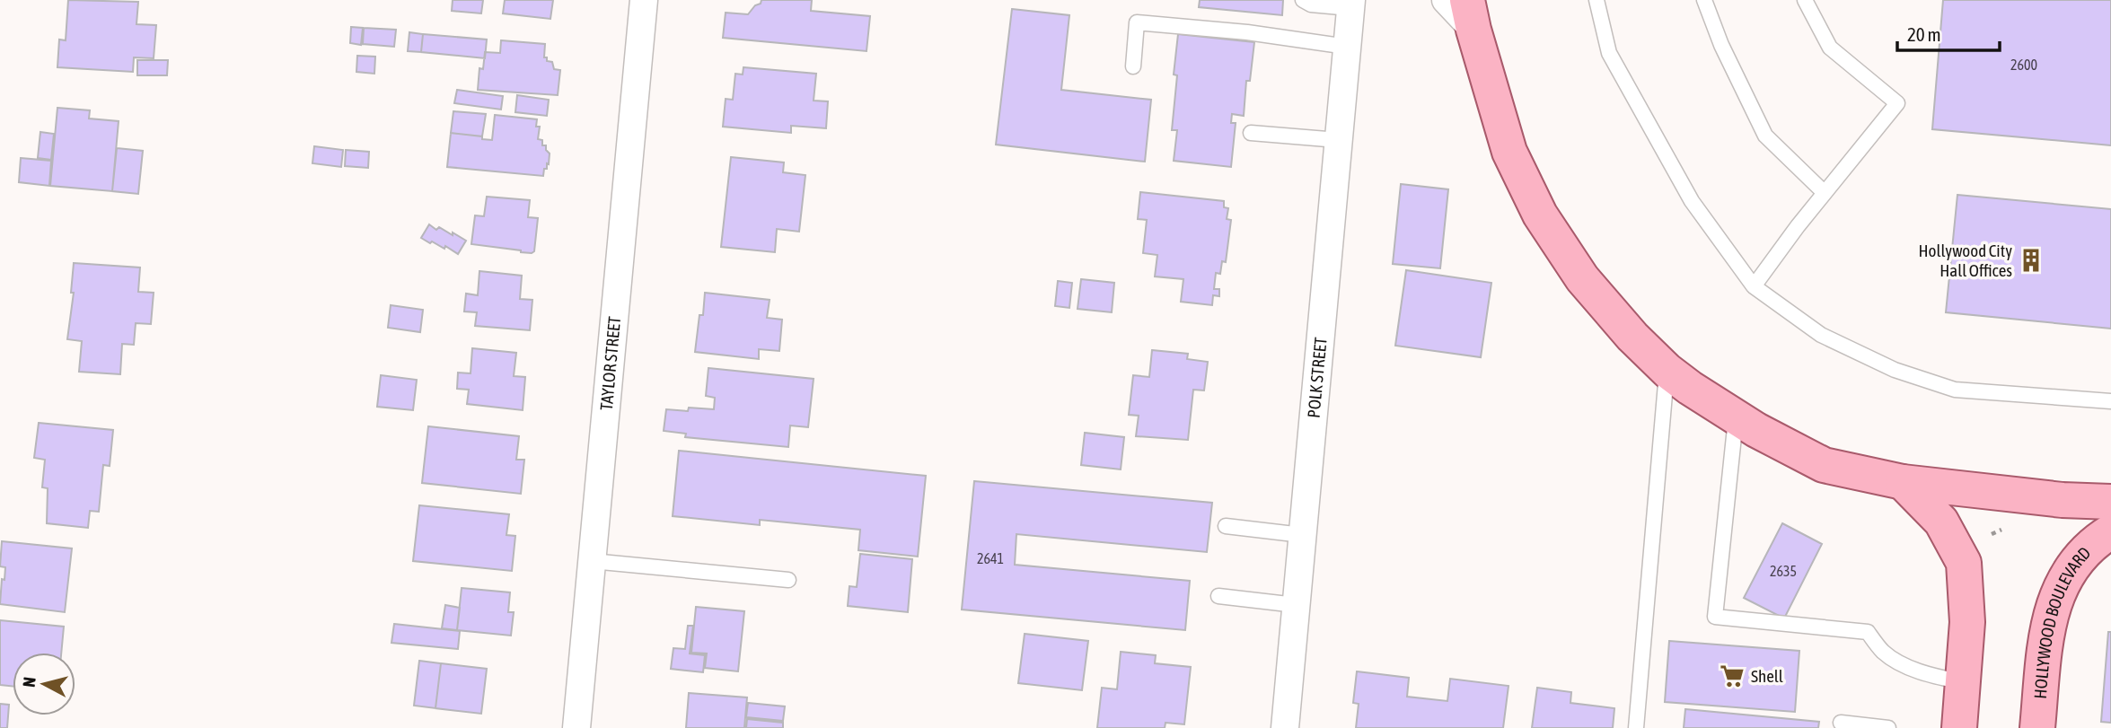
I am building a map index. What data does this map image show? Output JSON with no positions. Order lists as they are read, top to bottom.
{
  "streets": {
    "main road": ["HOLLYWOOD BOULEVARD"],
    "street": ["TAYLOR STREET", "POLK STREET"]
  },
  "places": {
    "building": ["Hollywood City Hall Offices"],
    "supermarket": ["Shell"]
  },
  "house_numbers": ["2600", "2641", "2635"],
  "scale_bar": "20 m",
  "north": "left"
}
